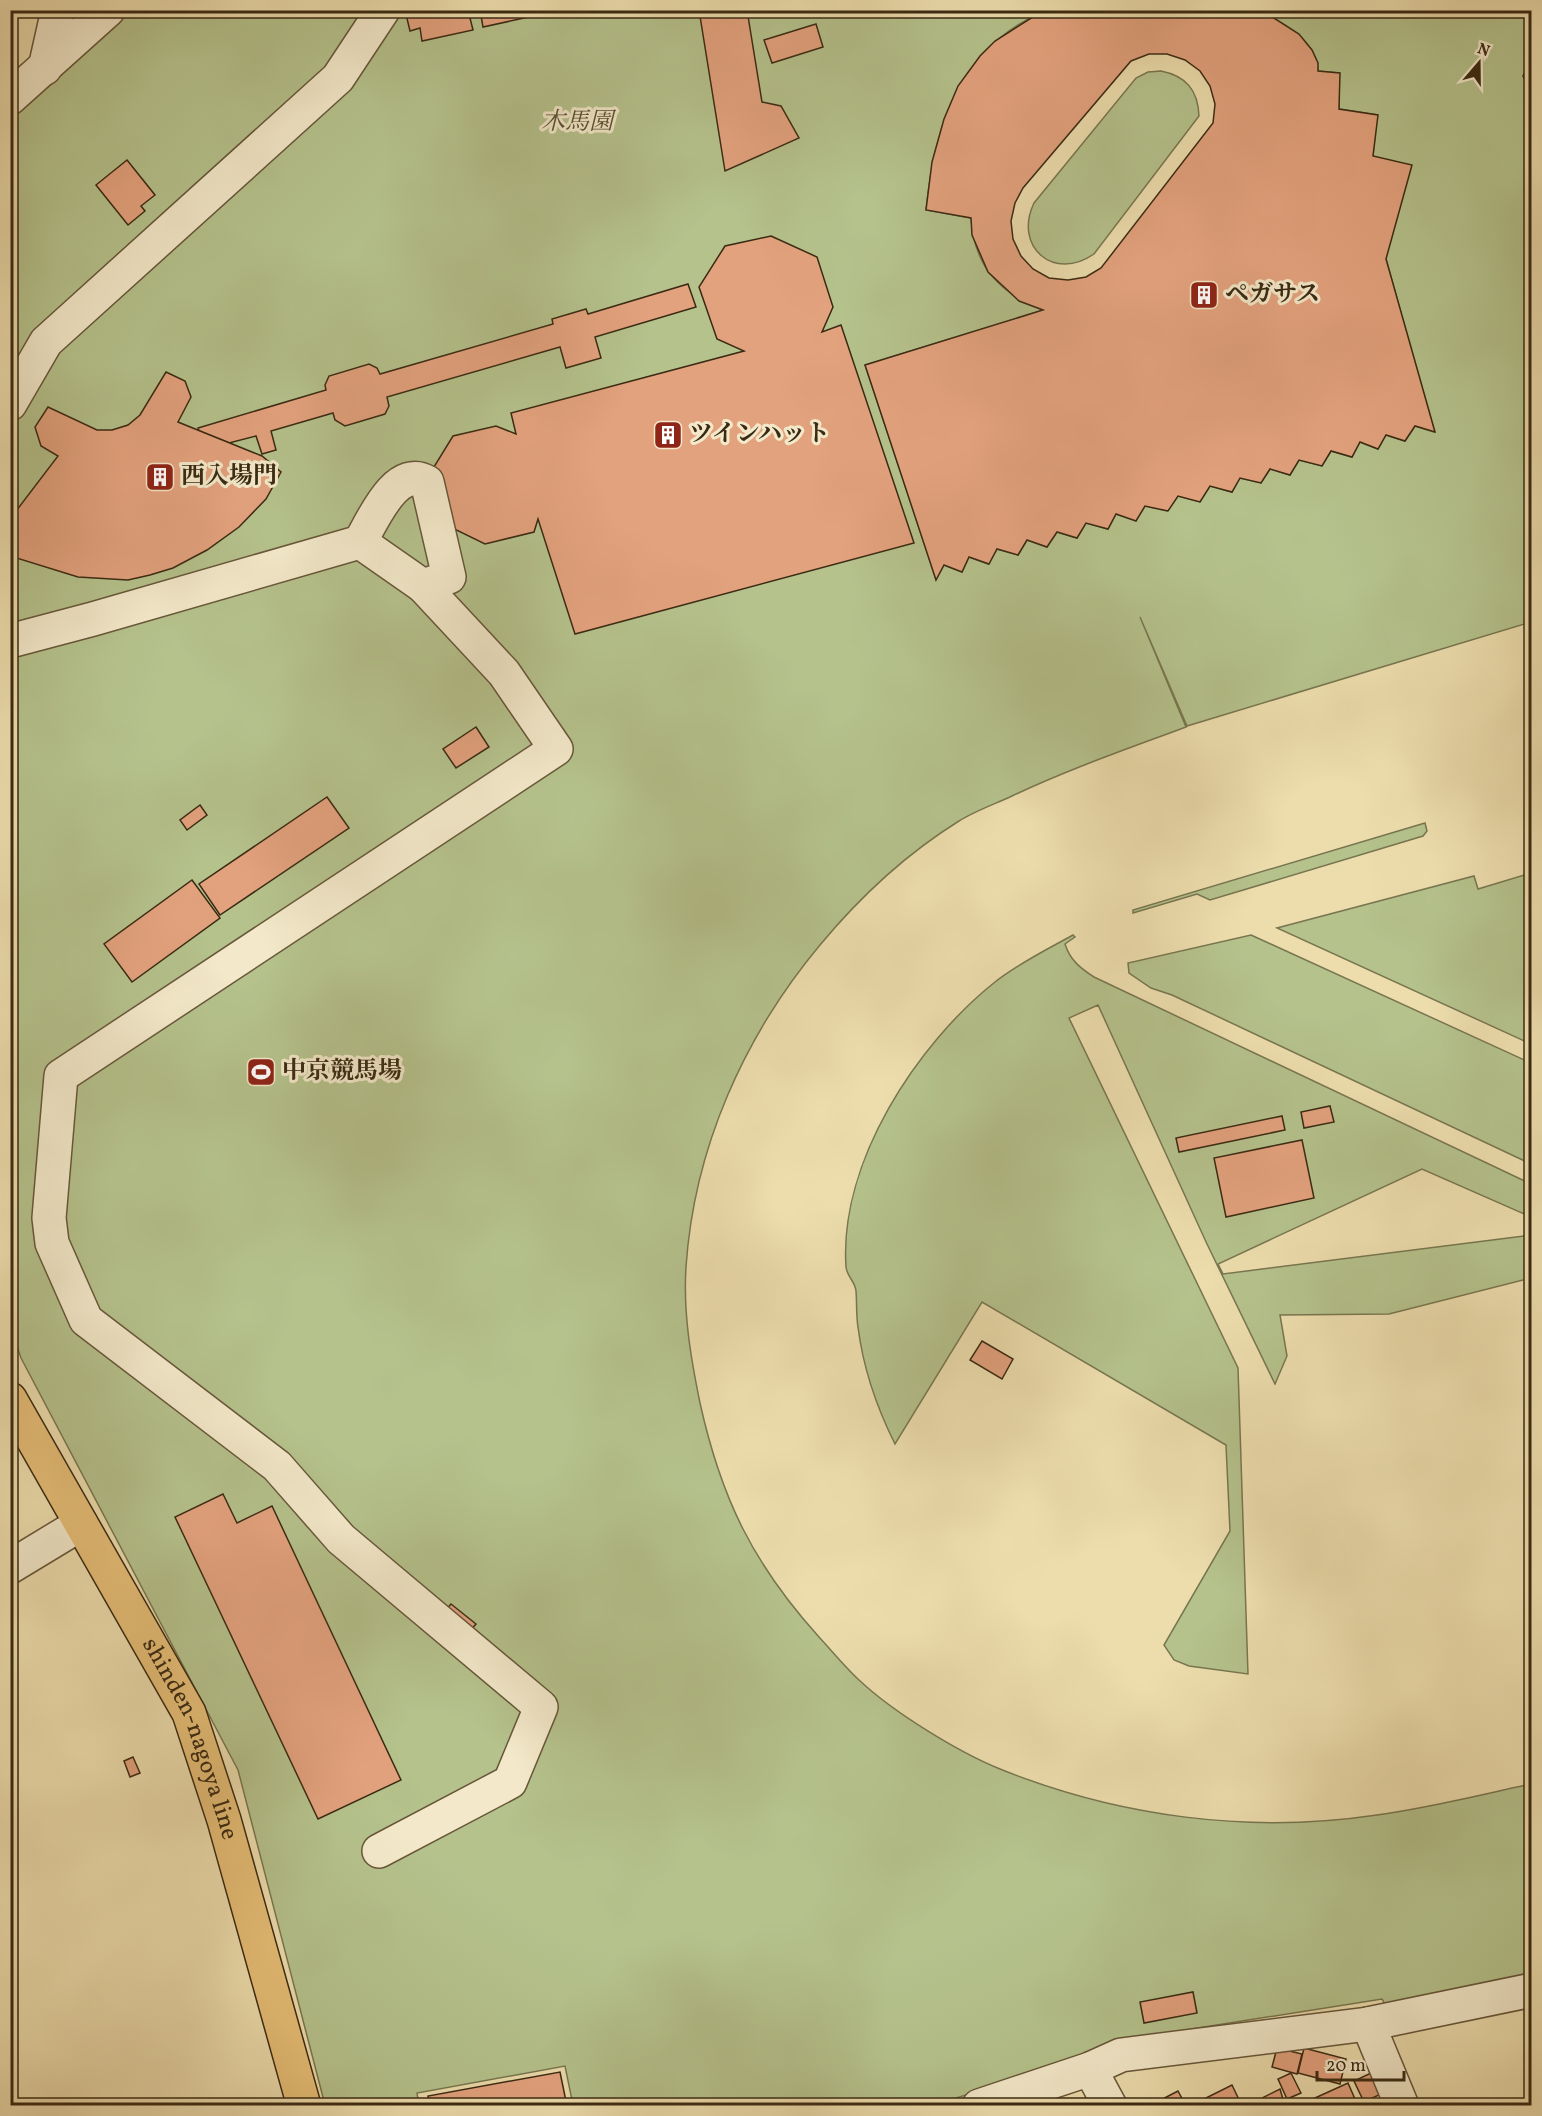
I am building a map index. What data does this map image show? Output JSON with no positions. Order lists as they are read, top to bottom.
{
  "streets": {
    "main road": ["shinden-nagoya line"]
  },
  "parks": ["木馬園"],
  "places": {
    "building": ["ペガサス", "ツインハット", "西入場門"],
    "sports": ["中京競馬場"]
  },
  "scale_bar": "20 m",
  "north": "top"
}
